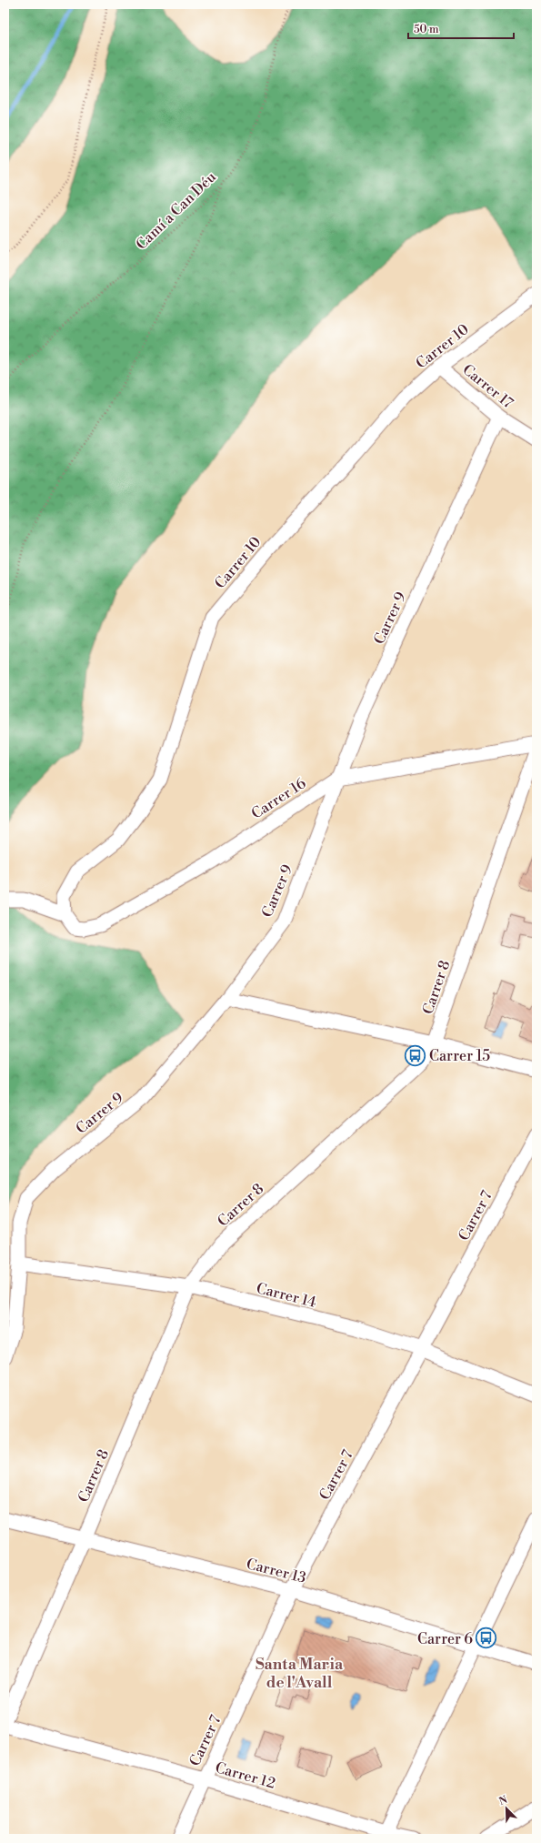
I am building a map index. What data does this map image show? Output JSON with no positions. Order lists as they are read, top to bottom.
{
  "streets": {
    "street": [
      "Carrer 10",
      "Carrer 17",
      "Carrer 9",
      "Carrer 16",
      "Carrer 8",
      "Carrer 7",
      "Carrer 14",
      "Carrer 13",
      "Carrer 12"
    ],
    "path": ["Camí a Can Déu"]
  },
  "crossings": [
    ["Carrer 10", "Carrer 17"],
    ["Carrer 10", "Carrer 16"],
    ["Carrer 17", "Carrer 9"],
    ["Carrer 9", "Carrer 16"],
    ["Carrer 9", "Carrer 14"],
    ["Carrer 16", "Carrer 8"],
    ["Carrer 8", "Carrer 14"],
    ["Carrer 8", "Carrer 13"],
    ["Carrer 7", "Carrer 14"],
    ["Carrer 7", "Carrer 13"],
    ["Carrer 7", "Carrer 12"]
  ],
  "districts": ["Santa Maria de l'Avall"],
  "places": {
    "bus stop": ["Carrer 15", "Carrer 6"]
  },
  "scale_bar": "50 m",
  "north": "top left"
}
